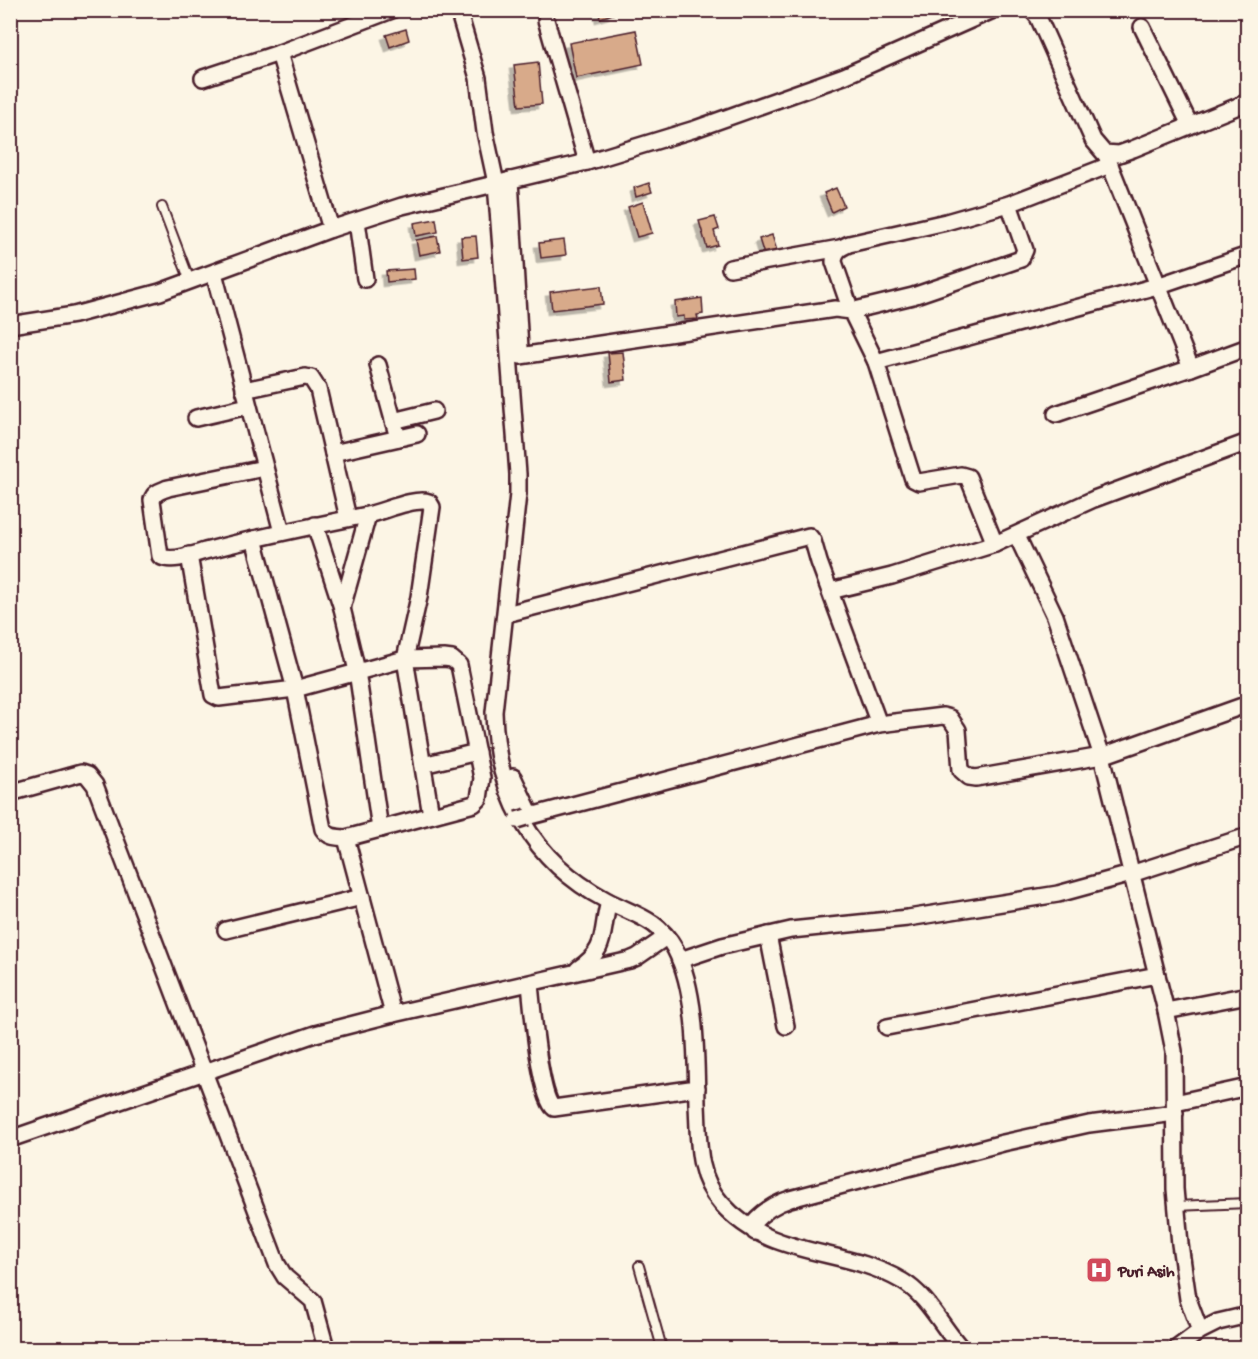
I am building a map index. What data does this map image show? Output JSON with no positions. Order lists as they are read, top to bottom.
{
  "places": {
    "hospital": ["Puri Asih"]
  }
}
